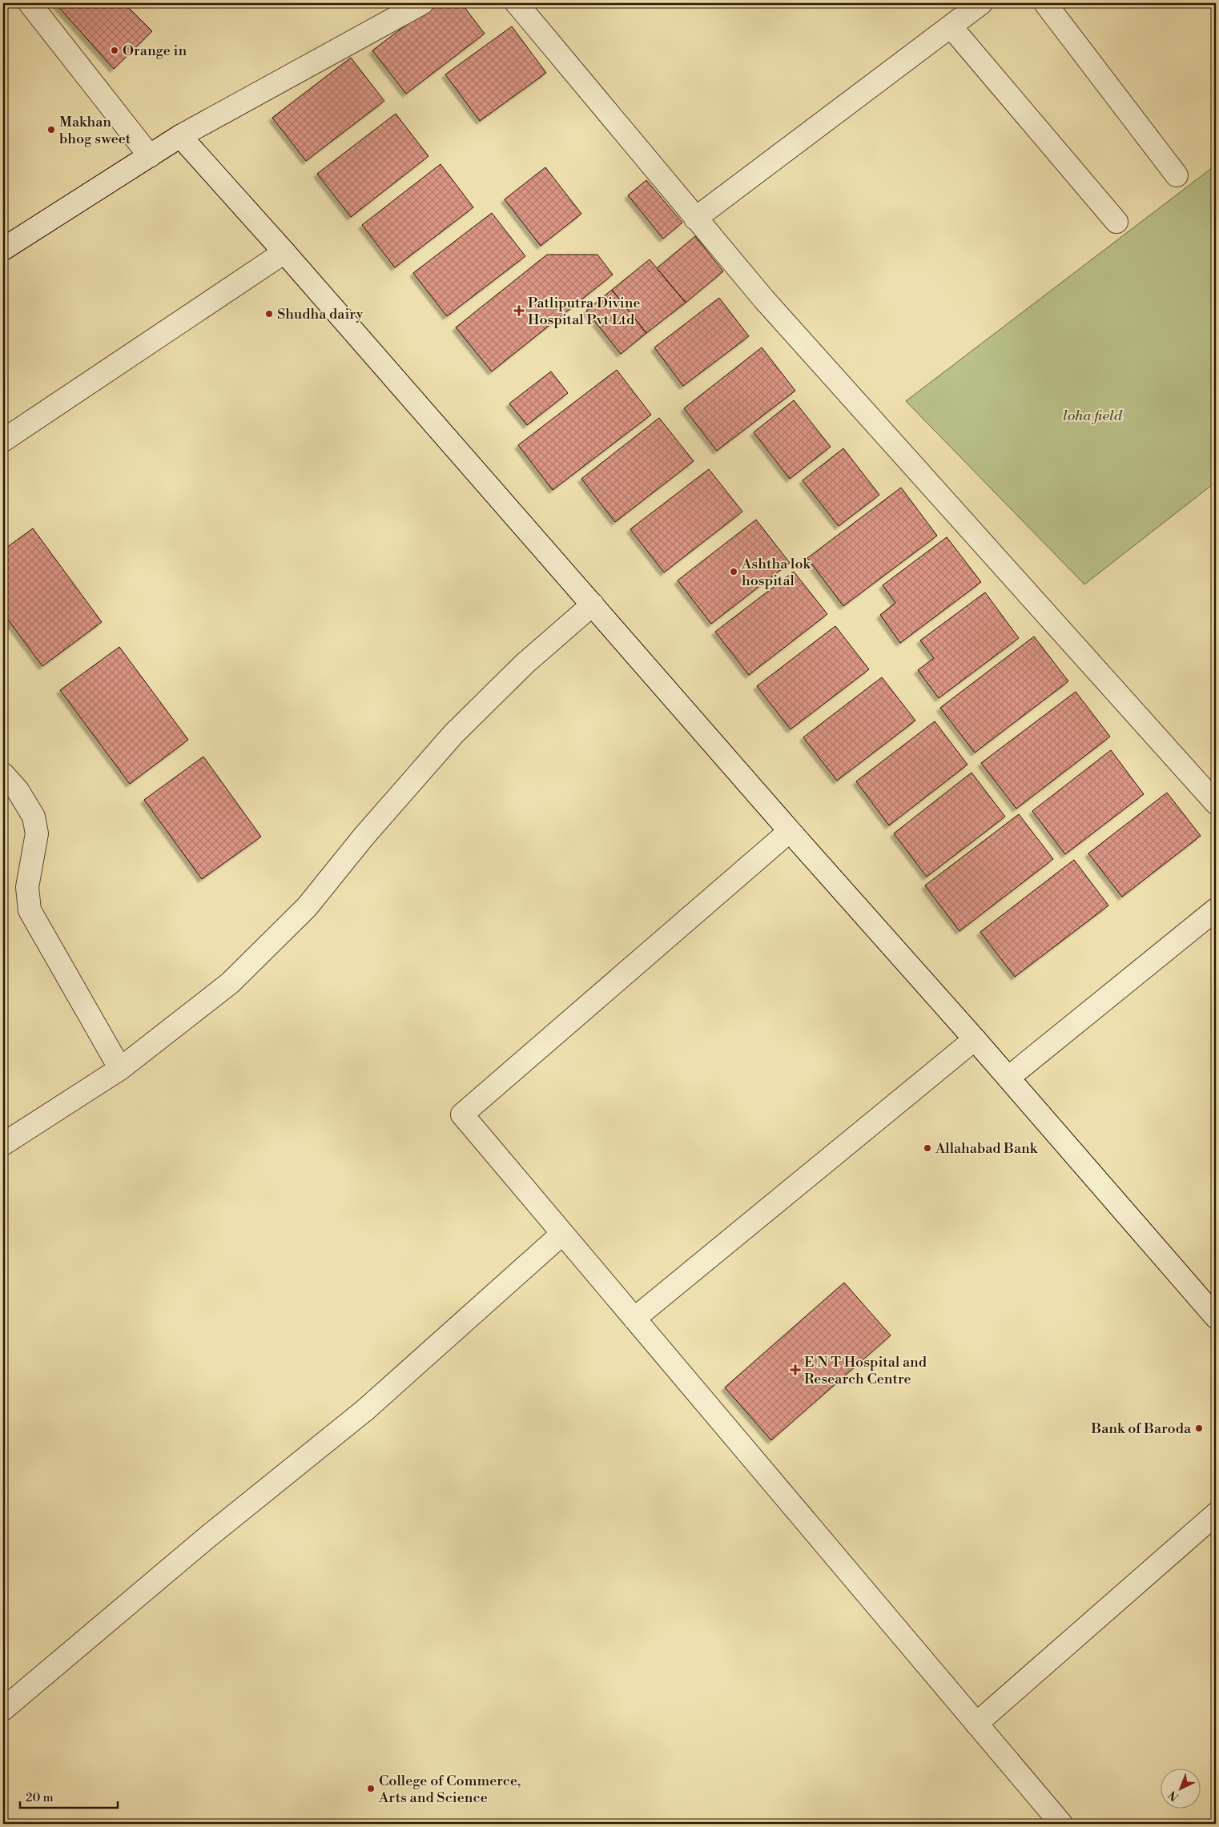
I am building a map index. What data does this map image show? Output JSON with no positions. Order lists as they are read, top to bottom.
{
  "parks": ["loha field"],
  "places": {
    "other": [
      "Orange in",
      "Makhan bhog sweet",
      "Shudha dairy",
      "Ashtha lok hospital",
      "Allahabad Bank",
      "Bank of Baroda",
      "College of Commerce, Arts and Science"
    ],
    "health": ["Patliputra Divine Hospital Pvt Ltd", "E N T Hospital and Research Centre"]
  },
  "scale_bar": "20 m",
  "north": "bottom left"
}
